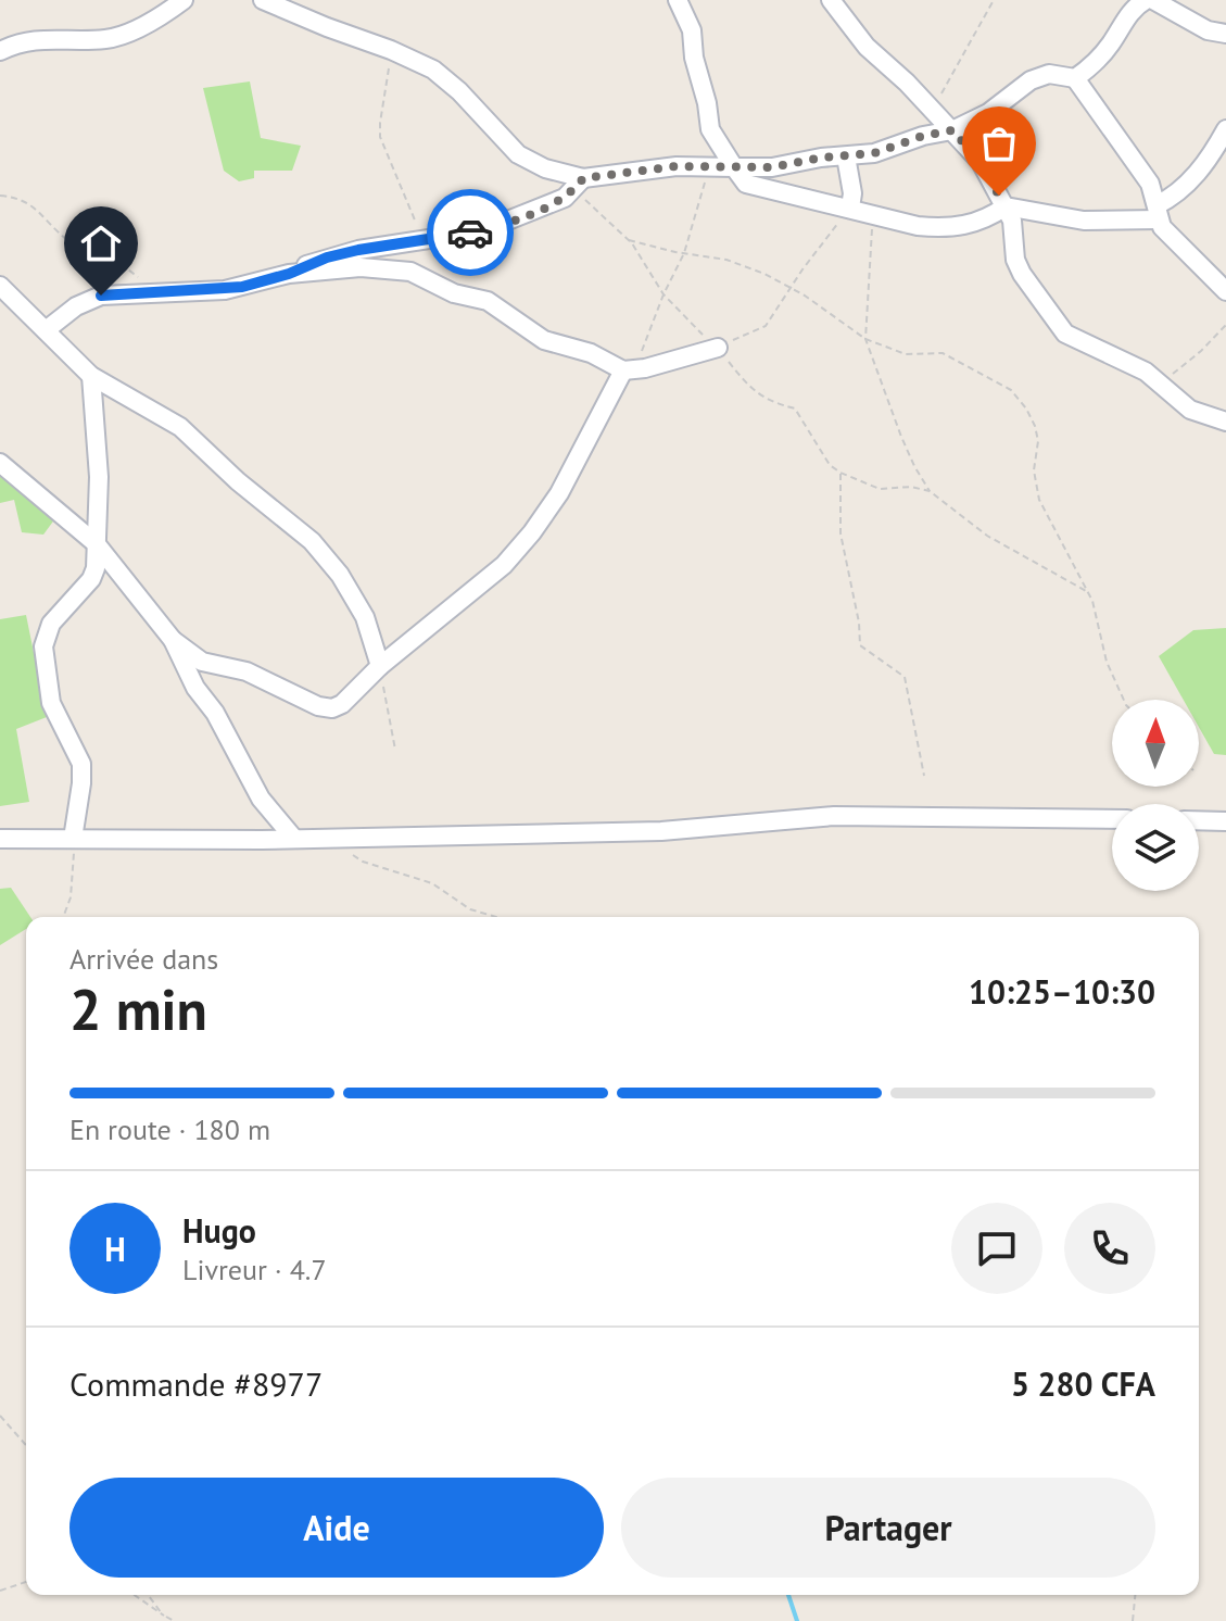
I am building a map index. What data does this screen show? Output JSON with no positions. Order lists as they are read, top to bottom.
{
  "north": "top",
  "page": {
    "heading": ["2 min", "Arrivée dans", "10:25–10:30"],
    "panel": [
      "Hugo",
      "Livreur · 4.7",
      "Commande #8977",
      "5 280 CFA"
    ],
    "bar": "En route · 180 m",
    "round": "H",
    "buttons": ["Aide", "Partager"]
  }
}
